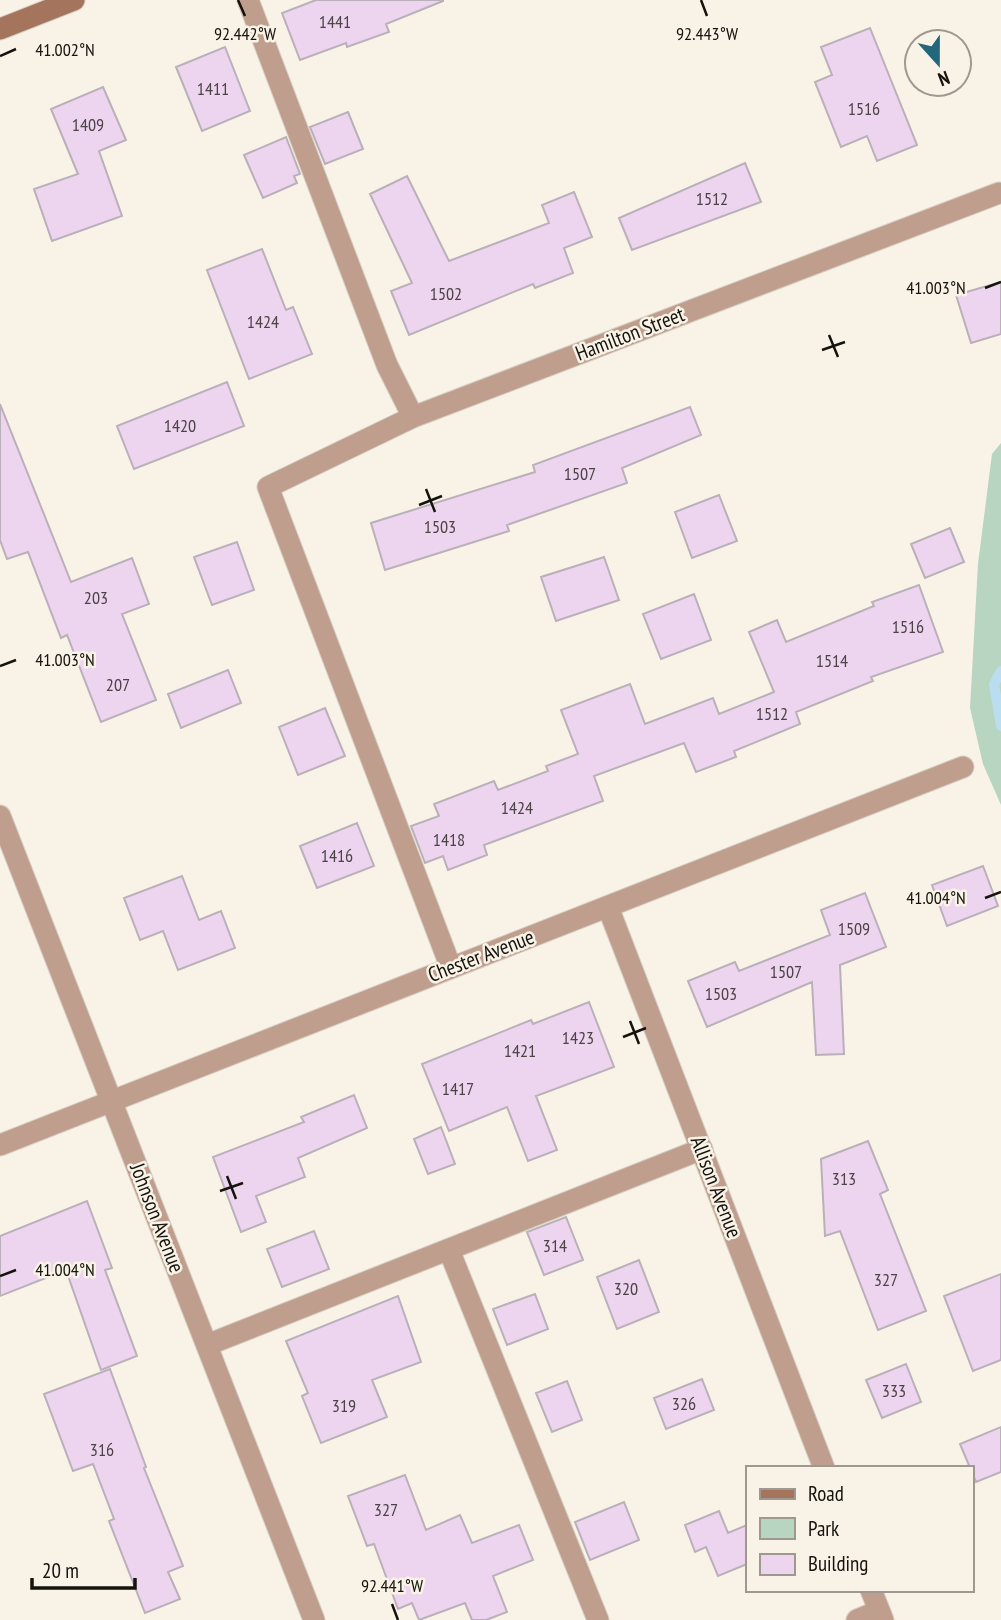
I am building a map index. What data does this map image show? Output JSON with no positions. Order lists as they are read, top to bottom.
{
  "streets": {
    "street": [
      "Hamilton Street",
      "Chester Avenue",
      "Allison Avenue",
      "Johnson Avenue"
    ]
  },
  "crossings": [
    ["Hamilton Street", "Chester Avenue"],
    ["Chester Avenue", "Allison Avenue"],
    ["Chester Avenue", "Johnson Avenue"]
  ],
  "house_numbers": [
    "1441",
    "1411",
    "1516",
    "1409",
    "1512",
    "1502",
    "1424",
    "1420",
    "1507",
    "1503",
    "203",
    "1516",
    "1514",
    "207",
    "1512",
    "1424",
    "1418",
    "1416",
    "1509",
    "1507",
    "1503",
    "1423",
    "1421",
    "1417",
    "313",
    "314",
    "327",
    "320",
    "333",
    "326",
    "319",
    "316",
    "327"
  ],
  "legend": ["Road", "Park", "Building"],
  "scale_bar": "20 m",
  "north": "bottom",
  "coordinates": [
    "92.442°W",
    "92.443°W",
    "41.002°N",
    "41.003°N",
    "41.004°N",
    "92.441°W"
  ]
}
